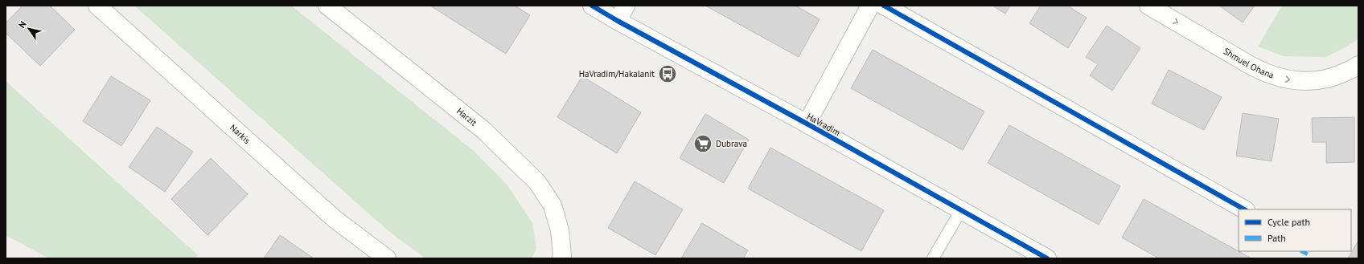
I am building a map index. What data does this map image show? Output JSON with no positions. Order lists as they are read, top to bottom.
{
  "streets": {
    "street": [
      "Shmuel Ohana",
      "Harzit",
      "HaVradim",
      "Narkis"
    ]
  },
  "places": {
    "bus stop": ["HaVradim/Hakalanit"],
    "supermarket": ["Dubrava"]
  },
  "legend": ["Cycle path", "Path"],
  "north": "top left"
}
